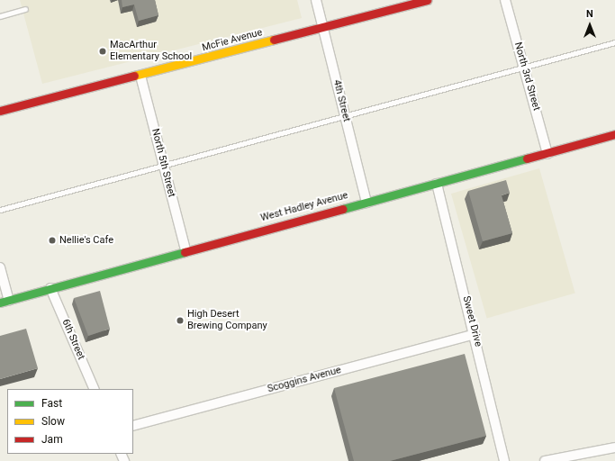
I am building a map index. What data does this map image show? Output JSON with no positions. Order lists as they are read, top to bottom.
{
  "streets": {
    "street": [
      "McFie Avenue",
      "North 3rd Street",
      "4th Street",
      "North 5th Street",
      "West Hadley Avenue",
      "Sweet Drive",
      "6th Street",
      "Scoggins Avenue"
    ]
  },
  "crossings": [
    ["McFie Avenue", "4th Street"],
    ["McFie Avenue", "North 5th Street"],
    ["North 3rd Street", "West Hadley Avenue"],
    ["4th Street", "West Hadley Avenue"],
    ["North 5th Street", "West Hadley Avenue"],
    ["West Hadley Avenue", "Sweet Drive"],
    ["West Hadley Avenue", "6th Street"],
    ["Sweet Drive", "Scoggins Avenue"]
  ],
  "places": ["MacArthur Elementary School", "Nellie's Cafe", "High Desert Brewing Company"],
  "legend": ["Fast", "Slow", "Jam"],
  "north": "top"
}
